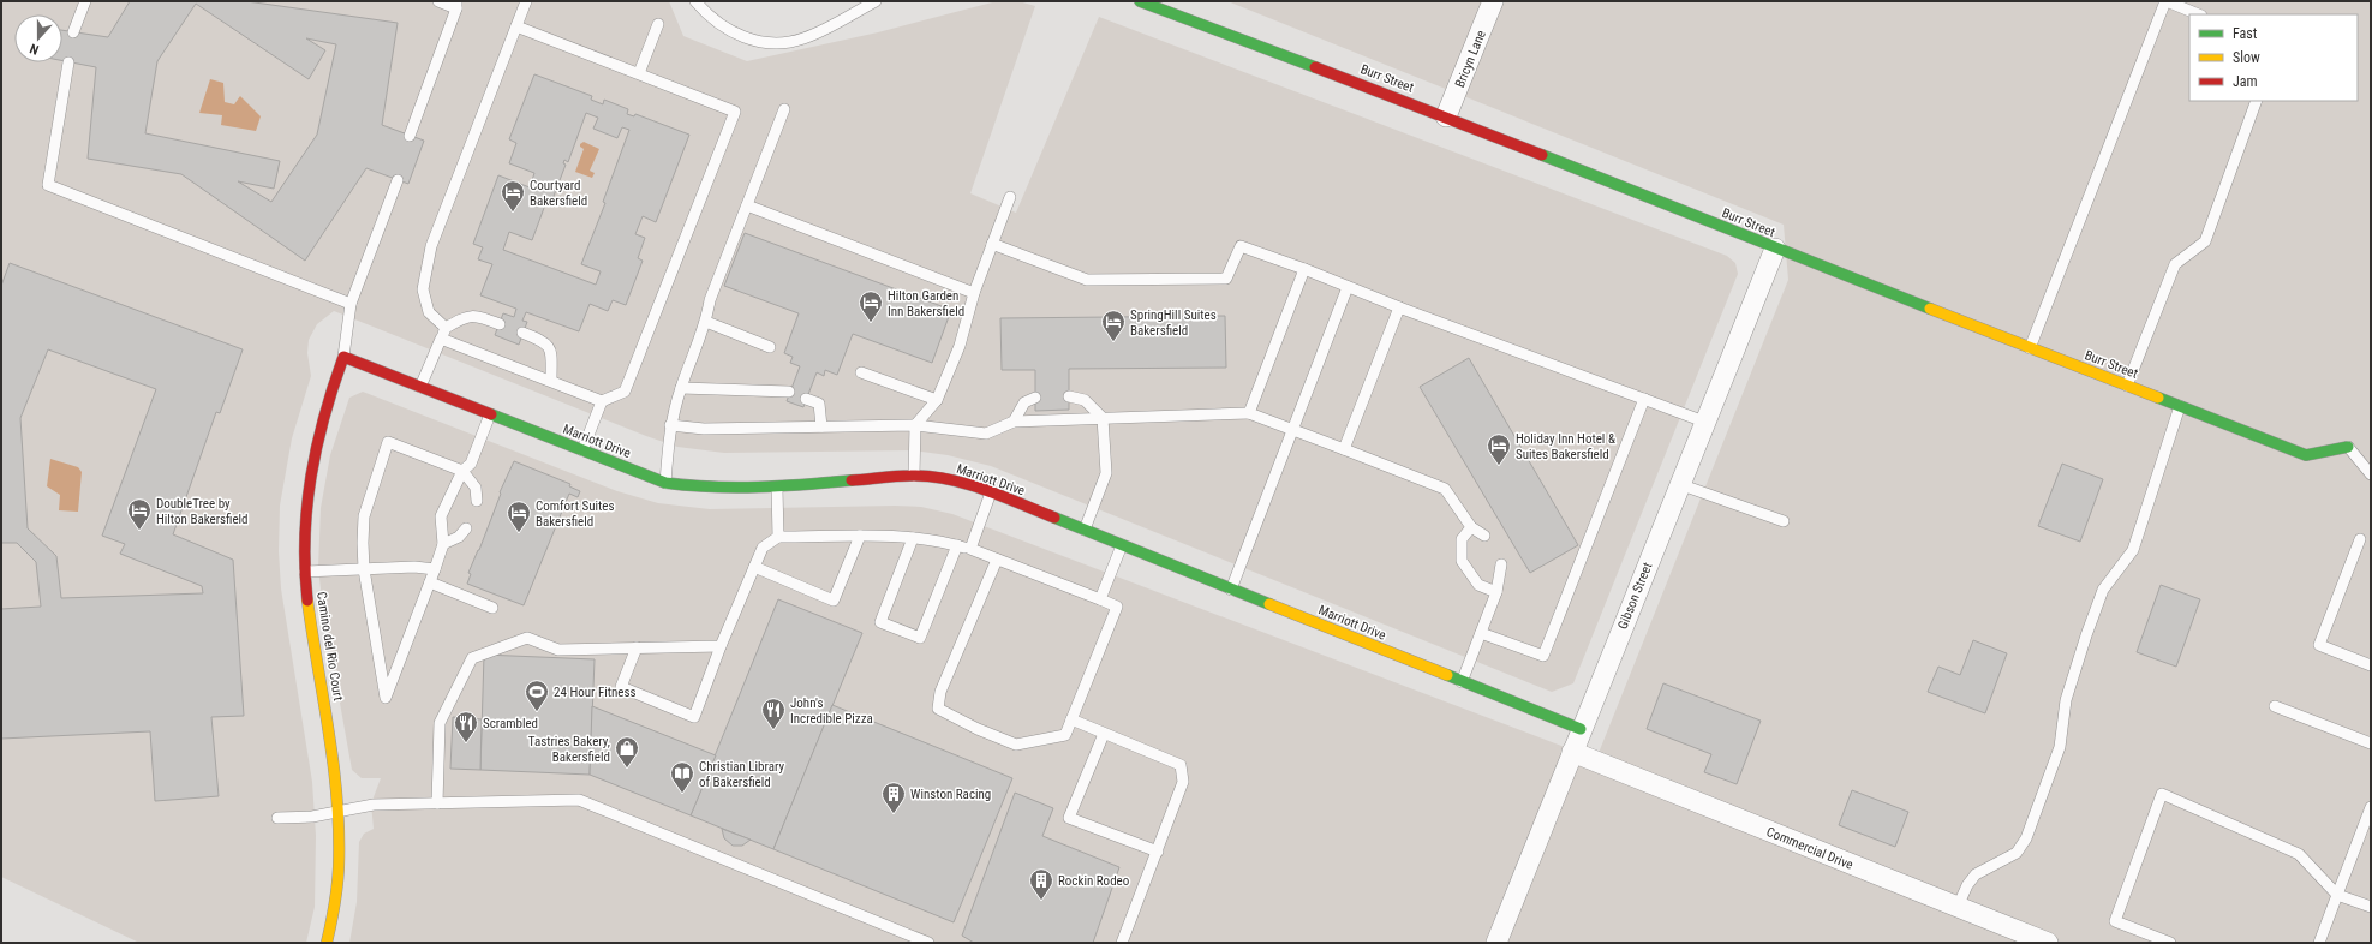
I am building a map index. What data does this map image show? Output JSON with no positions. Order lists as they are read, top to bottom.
{
  "streets": {
    "street": [
      "Bricyn Lane",
      "Burr Street",
      "Marriott Drive",
      "Gibson Street",
      "Camino del Rio Court",
      "Commercial Drive"
    ]
  },
  "crossings": [
    ["Bricyn Lane", "Burr Street"],
    ["Burr Street", "Gibson Street"],
    ["Marriott Drive", "Gibson Street"],
    ["Marriott Drive", "Camino del Rio Court"],
    ["Gibson Street", "Commercial Drive"]
  ],
  "places": {
    "hotel": [
      "Courtyard Bakersfield",
      "Hilton Garden Inn Bakersfield",
      "SpringHill Suites Bakersfield",
      "Holiday Inn Hotel & Suites Bakersfield",
      "DoubleTree by Hilton Bakersfield",
      "Comfort Suites Bakersfield"
    ],
    "sports": ["24 Hour Fitness"],
    "restaurant": ["John's Incredible Pizza", "Scrambled"],
    "shop": ["Tastries Bakery, Bakersfield"],
    "library": ["Christian Library of Bakersfield"],
    "building": ["Winston Racing", "Rockin Rodeo"]
  },
  "legend": ["Fast", "Slow", "Jam"],
  "north": "bottom"
}
